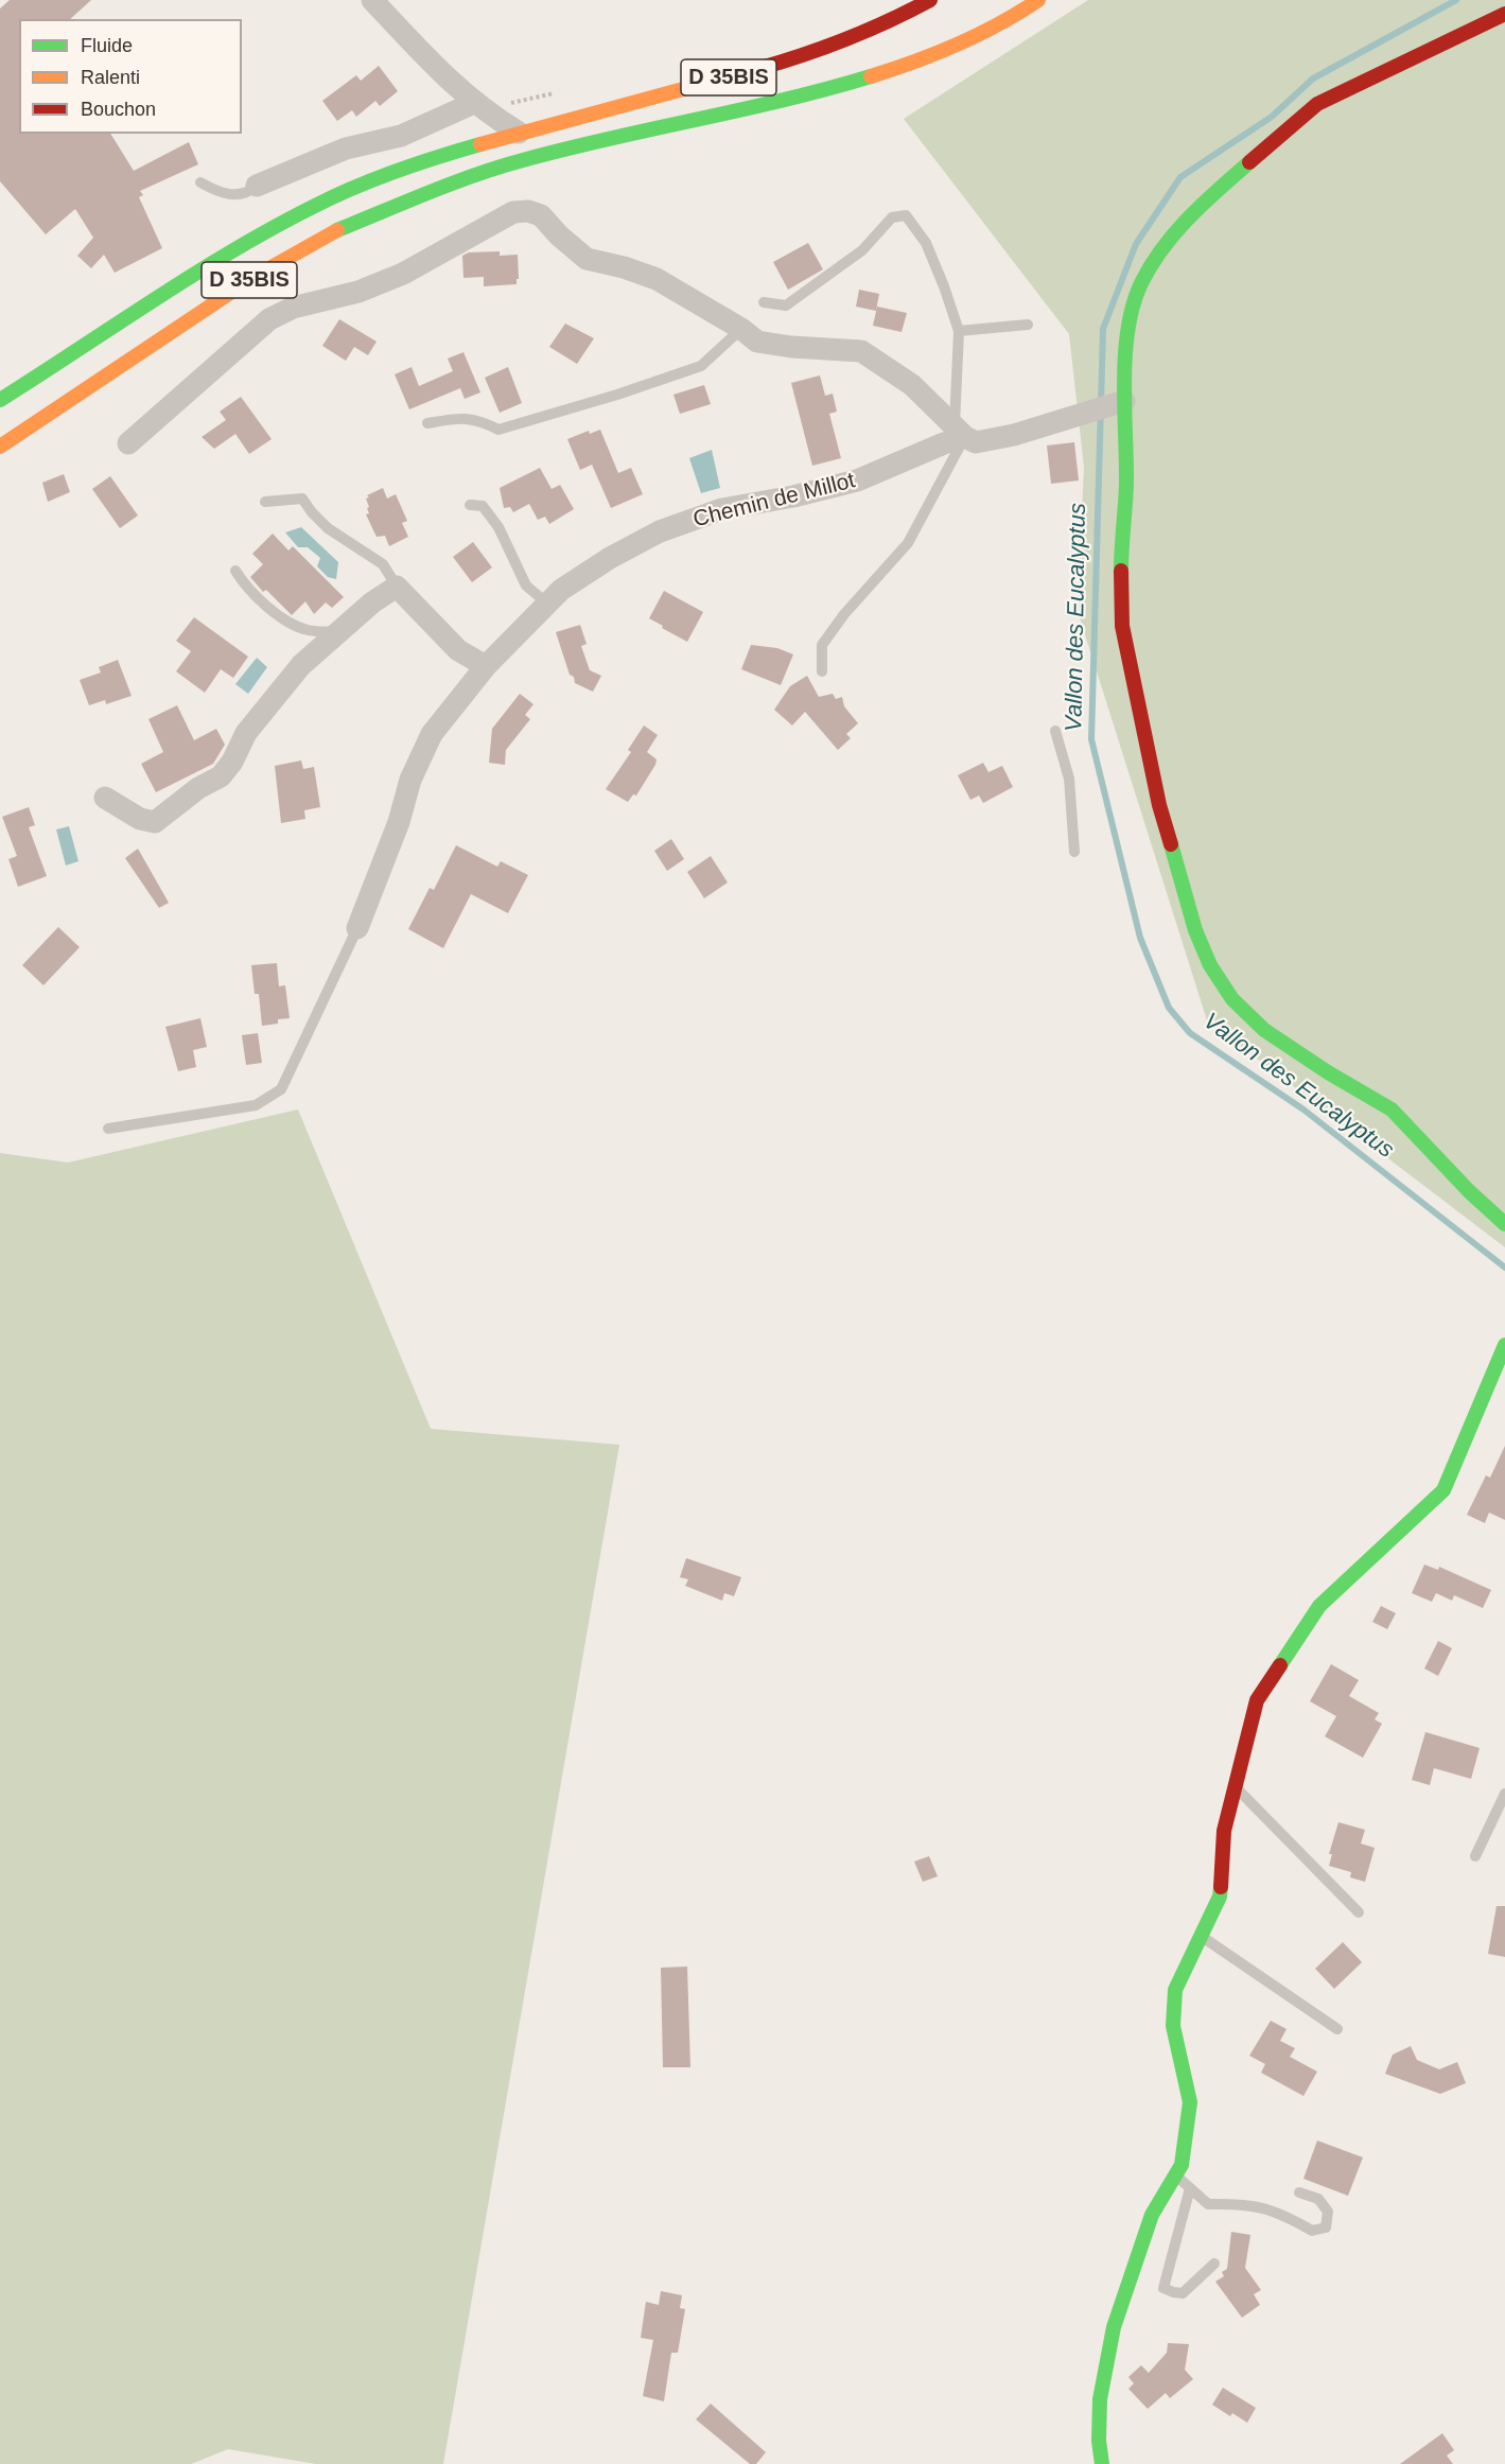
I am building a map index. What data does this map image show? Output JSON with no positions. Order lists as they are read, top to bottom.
{
  "streets": {
    "street": ["D 35BIS", "Chemin de Millot"]
  },
  "water": ["Vallon des Eucalyptus"],
  "legend": ["Fluide", "Ralenti", "Bouchon"]
}
